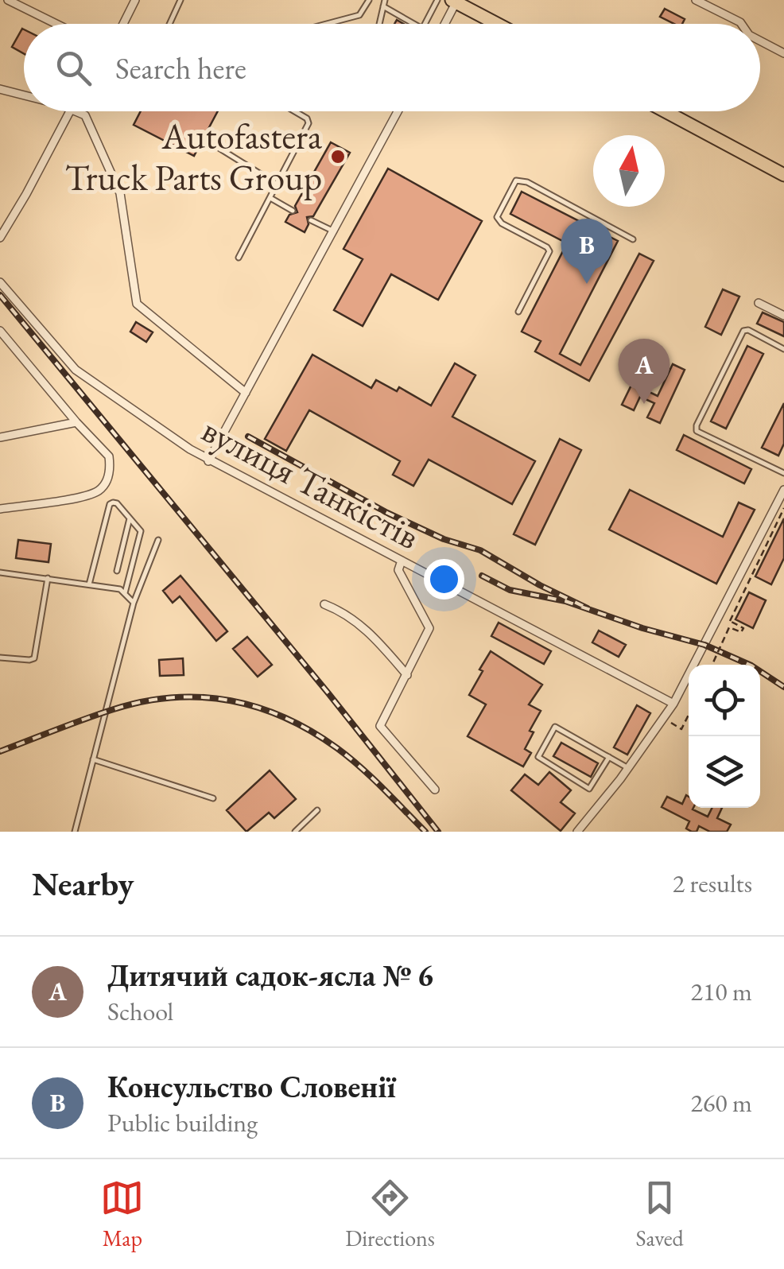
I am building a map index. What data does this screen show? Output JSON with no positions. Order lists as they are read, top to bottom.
{
  "streets": {
    "street": ["вулиця Танкістів"]
  },
  "places": ["Autofastera Truck Parts Group"],
  "north": "top",
  "page": {
    "search": "Search here",
    "pins": ["B", "A"],
    "heading": ["Nearby", "2 results"],
    "list": [
      {
        "mark": "A",
        "name": "Дитячий садок-ясла № 6",
        "note": "School",
        "value": "210 m"
      },
      {
        "mark": "B",
        "name": "Консульство Словенії",
        "note": "Public building",
        "value": "260 m"
      }
    ],
    "nav": ["Map", "Directions", "Saved"]
  }
}
